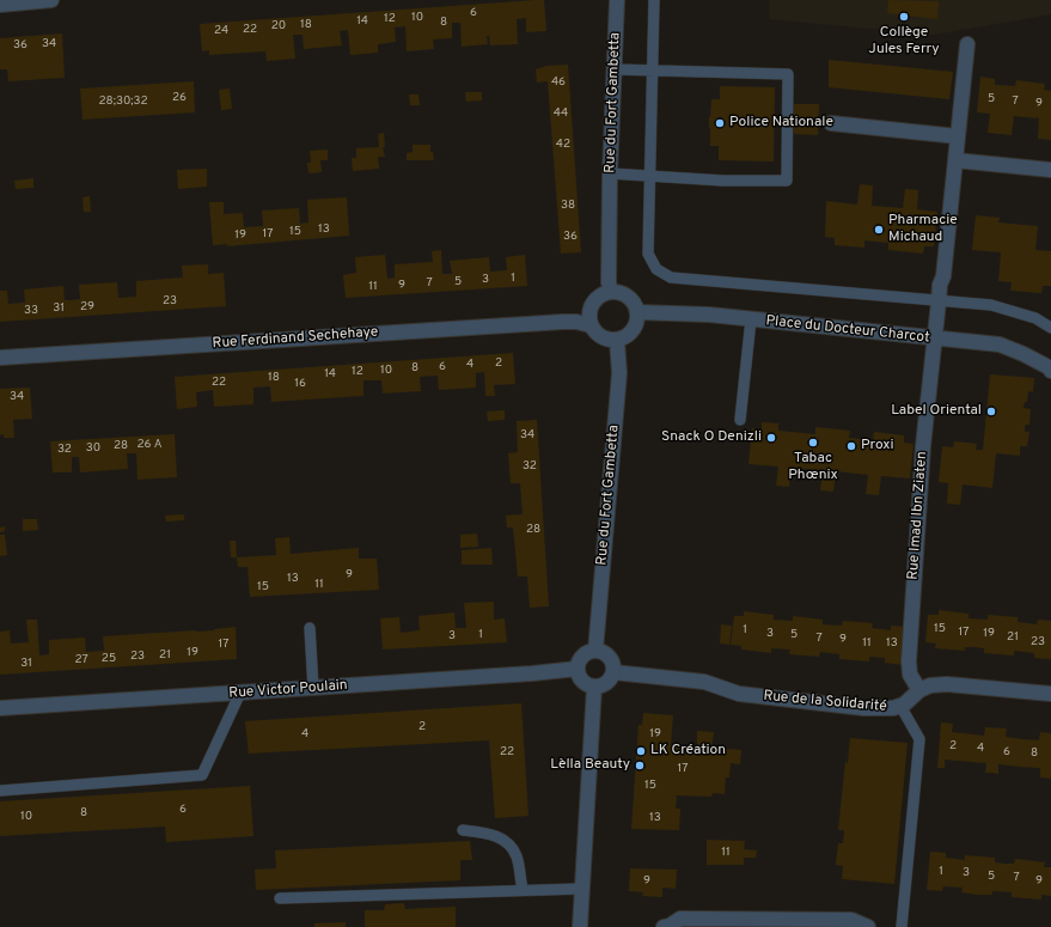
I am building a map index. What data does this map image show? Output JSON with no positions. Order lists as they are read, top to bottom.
{
  "streets": {
    "street": [
      "Rue du Fort Gambetta",
      "Place du Docteur Charcot",
      "Rue Ferdinand Sechehaye",
      "Rue Imad Ibn Ziaten",
      "Rue Victor Poulain",
      "Rue de la Solidarité"
    ]
  },
  "crossings": [
    ["Rue du Fort Gambetta", "Place du Docteur Charcot"],
    ["Rue du Fort Gambetta", "Rue Ferdinand Sechehaye"],
    ["Rue du Fort Gambetta", "Rue Victor Poulain"],
    ["Rue du Fort Gambetta", "Rue de la Solidarité"],
    ["Place du Docteur Charcot", "Rue Ferdinand Sechehaye"],
    ["Place du Docteur Charcot", "Rue Imad Ibn Ziaten"],
    ["Rue Imad Ibn Ziaten", "Rue de la Solidarité"],
    ["Rue Victor Poulain", "Rue de la Solidarité"]
  ],
  "places": [
    "Collège Jules Ferry",
    "Police Nationale",
    "Pharmacie Michaud",
    "Label Oriental",
    "Snack O Denizli",
    "Tabac Phœnix",
    "Proxi",
    "LK Création",
    "Lèlla Beauty"
  ],
  "house_numbers": [
    "6",
    "10",
    "12",
    "14",
    "8",
    "18",
    "20",
    "22",
    "24",
    "34",
    "36",
    "46",
    "26",
    "5",
    "28;30;32",
    "7",
    "9",
    "44",
    "42",
    "38",
    "13",
    "15",
    "17",
    "19",
    "36",
    "1",
    "3",
    "5",
    "7",
    "9",
    "11",
    "23",
    "29",
    "31",
    "33",
    "2",
    "4",
    "6",
    "8",
    "10",
    "12",
    "14",
    "18",
    "22",
    "16",
    "34",
    "34",
    "26 A",
    "28",
    "30",
    "32",
    "32",
    "28",
    "9",
    "13",
    "11",
    "15",
    "15",
    "1",
    "17",
    "3",
    "19",
    "1",
    "5",
    "3",
    "21",
    "7",
    "9",
    "23",
    "11",
    "13",
    "17",
    "19",
    "21",
    "23",
    "25",
    "27",
    "31",
    "2",
    "4",
    "19",
    "2",
    "4",
    "22",
    "6",
    "8",
    "17",
    "15",
    "6",
    "8",
    "10",
    "13",
    "11",
    "1",
    "3",
    "5",
    "7",
    "9",
    "9"
  ]
}
